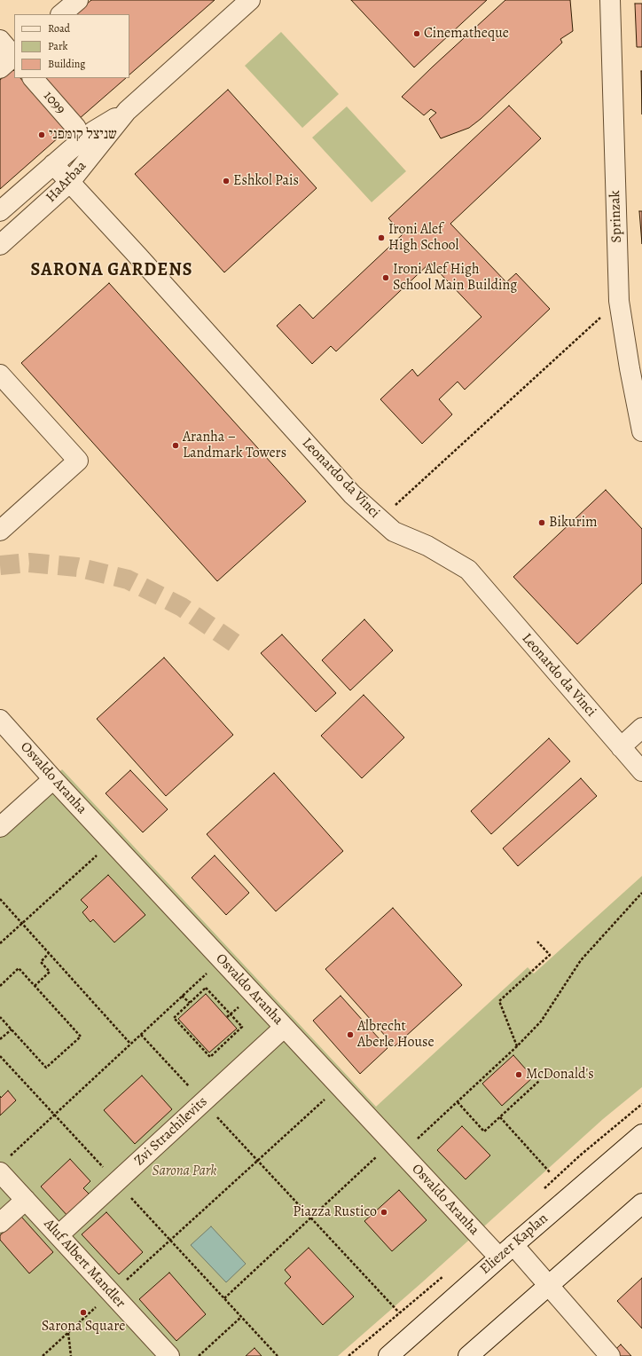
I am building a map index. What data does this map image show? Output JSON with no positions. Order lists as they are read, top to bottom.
{
  "streets": {
    "street": [
      "1099",
      "HaArbaa",
      "Sprinzak",
      "Leonardo da Vinci",
      "Osvaldo Aranha",
      "Zvi Strachilevits",
      "Eliezer Kaplan",
      "Aluf Albert Mandler"
    ]
  },
  "crossings": [
    ["HaArbaa", "Leonardo da Vinci"],
    ["Osvaldo Aranha", "Zvi Strachilevits"],
    ["Osvaldo Aranha", "Eliezer Kaplan"],
    ["Zvi Strachilevits", "Aluf Albert Mandler"]
  ],
  "districts": ["SARONA GARDENS"],
  "parks": ["Sarona Park"],
  "places": [
    "Cinematheque",
    "שניצל קומפני",
    "Eshkol Pais",
    "Ironi Alef High School",
    "Ironi Alef High School Main Building",
    "Aranha – Landmark Towers",
    "Bikurim",
    "Albrecht Aberle House",
    "McDonald's",
    "Piazza Rustico",
    "Sarona Square"
  ],
  "legend": ["Road", "Park", "Building"]
}
